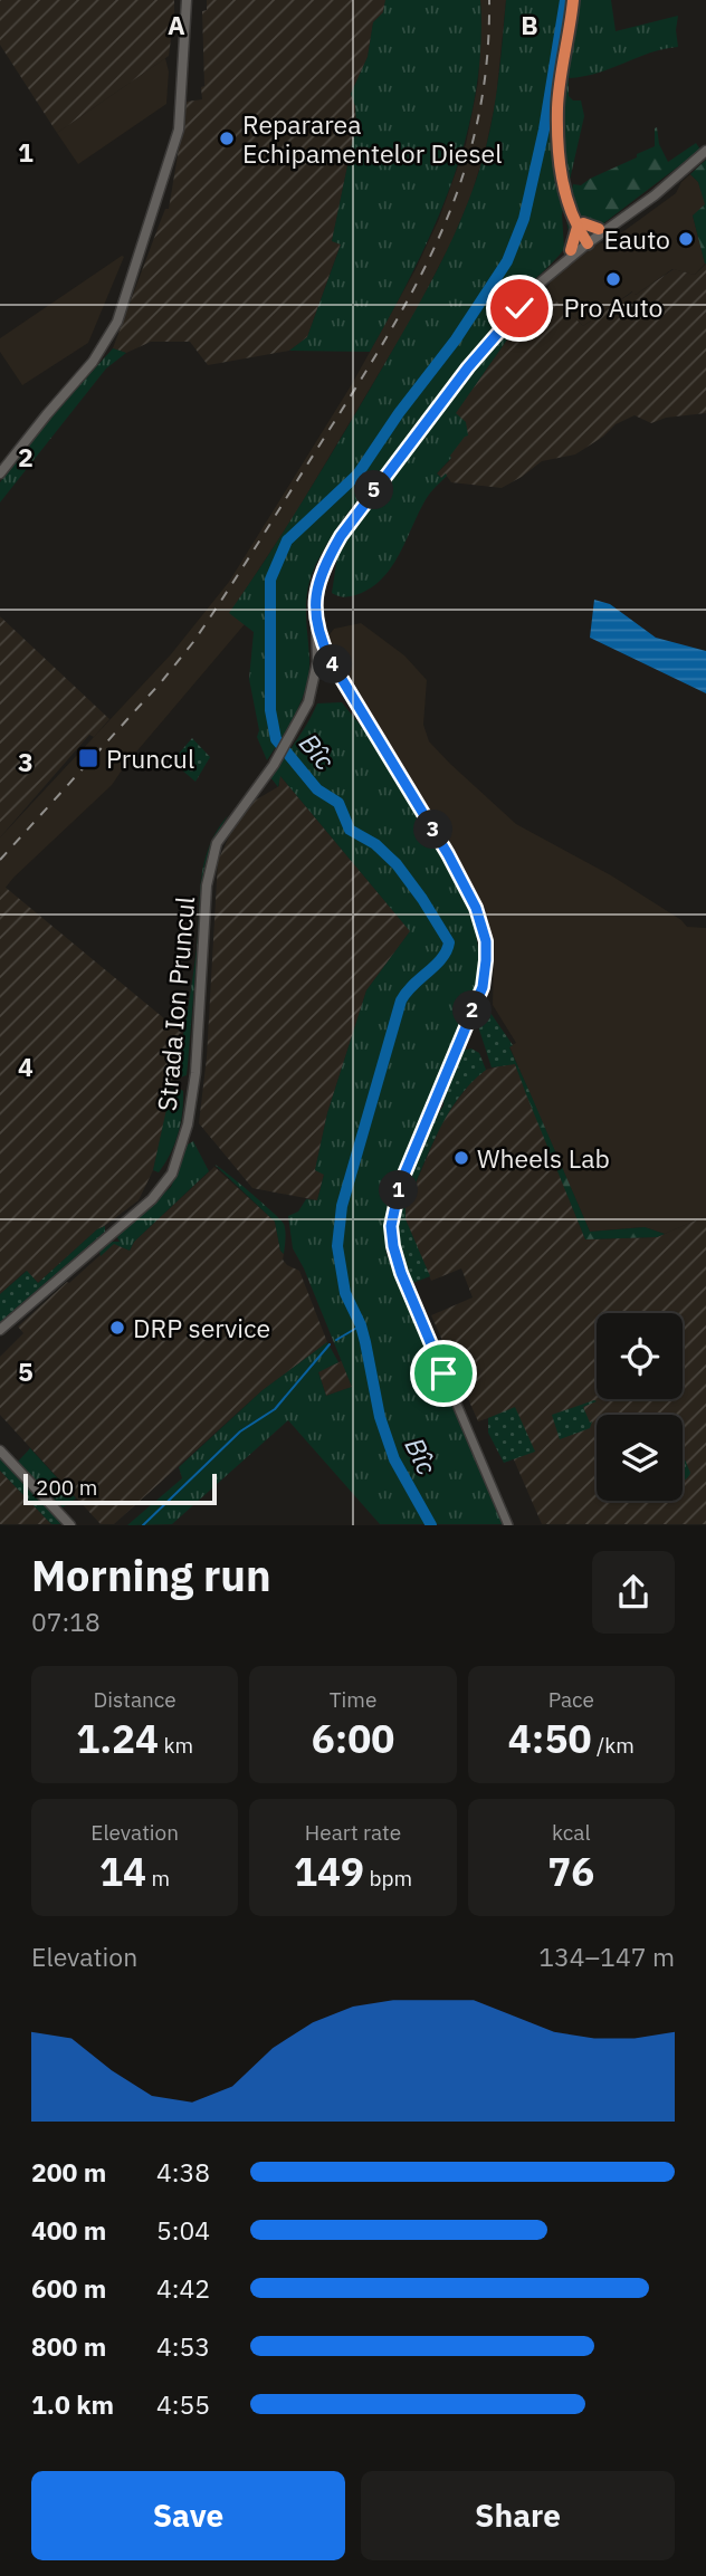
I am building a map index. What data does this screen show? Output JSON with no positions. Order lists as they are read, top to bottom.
{
  "streets": {
    "street": ["Strada Ion Pruncul"]
  },
  "water": ["Bîc"],
  "places": {
    "other": [
      "Repararea Echipamentelor Diesel",
      "Eauto",
      "Pro Auto",
      "Wheels Lab",
      "DRP service"
    ],
    "transit": ["Pruncul"]
  },
  "scale_bar": "200 m",
  "page": {
    "pins": [
      "5",
      "4",
      "3",
      "2",
      "1"
    ],
    "scale": "200 m",
    "heading": ["Morning run", "07:18"],
    "stats": [
      ["Distance", "1.24 km"],
      ["Time", "6:00"],
      ["Pace", "4:50 /km"],
      ["Elevation", "14 m"],
      ["Heart rate", "149 bpm"],
      ["kcal", "76"]
    ],
    "chart": ["Elevation", "134–147 m"],
    "list": [
      {
        "name": "200 m",
        "note": "4:38"
      },
      {
        "name": "400 m",
        "note": "5:04"
      },
      {
        "name": "600 m",
        "note": "4:42"
      },
      {
        "name": "800 m",
        "note": "4:53"
      },
      {
        "name": "1.0 km",
        "note": "4:55"
      }
    ],
    "buttons": ["Save", "Share"]
  },
  "grid": {
    "columns": ["A", "B"],
    "rows": [
      "1",
      "2",
      "3",
      "4",
      "5"
    ]
  }
}
